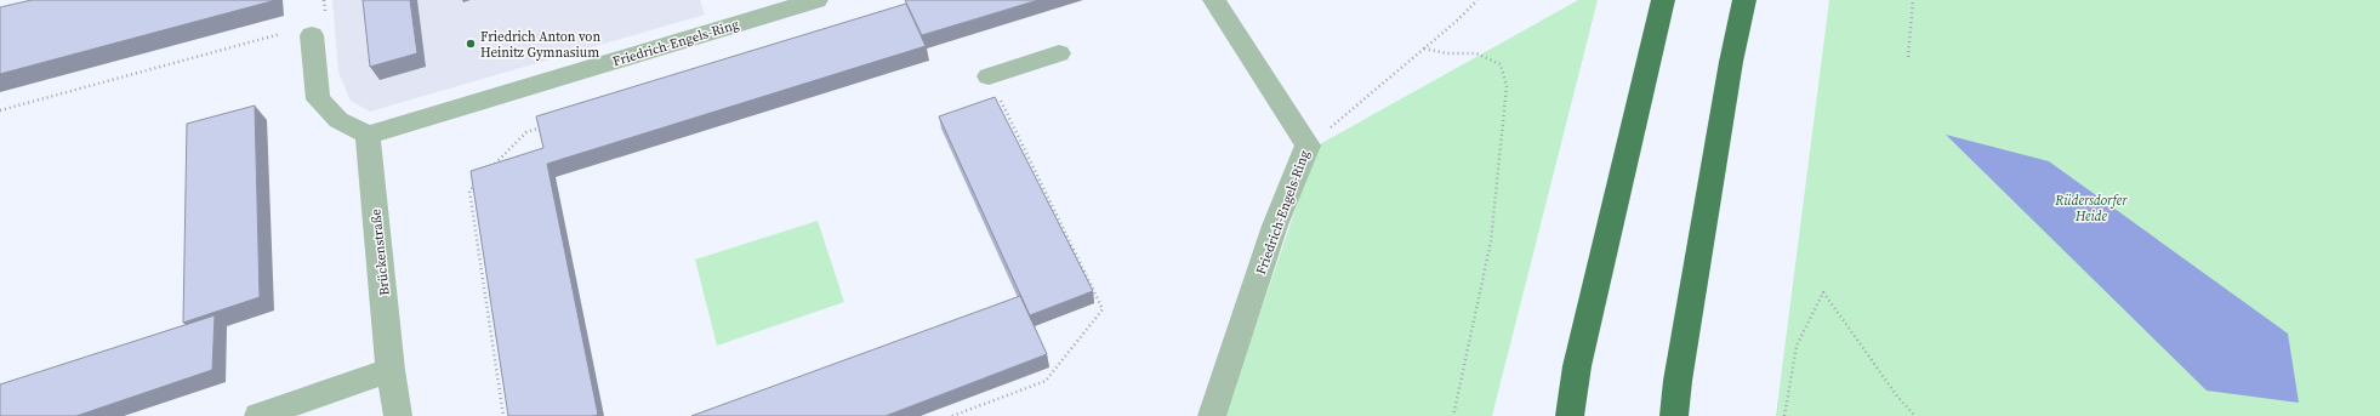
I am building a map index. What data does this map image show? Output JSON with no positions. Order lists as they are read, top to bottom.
{
  "streets": {
    "street": ["Friedrich-Engels-Ring", "Brückenstraße"]
  },
  "crossings": [
    ["Friedrich-Engels-Ring", "Brückenstraße"]
  ],
  "parks": ["Rüdersdorfer Heide"],
  "places": ["Friedrich Anton von Heinitz Gymnasium"]
}
